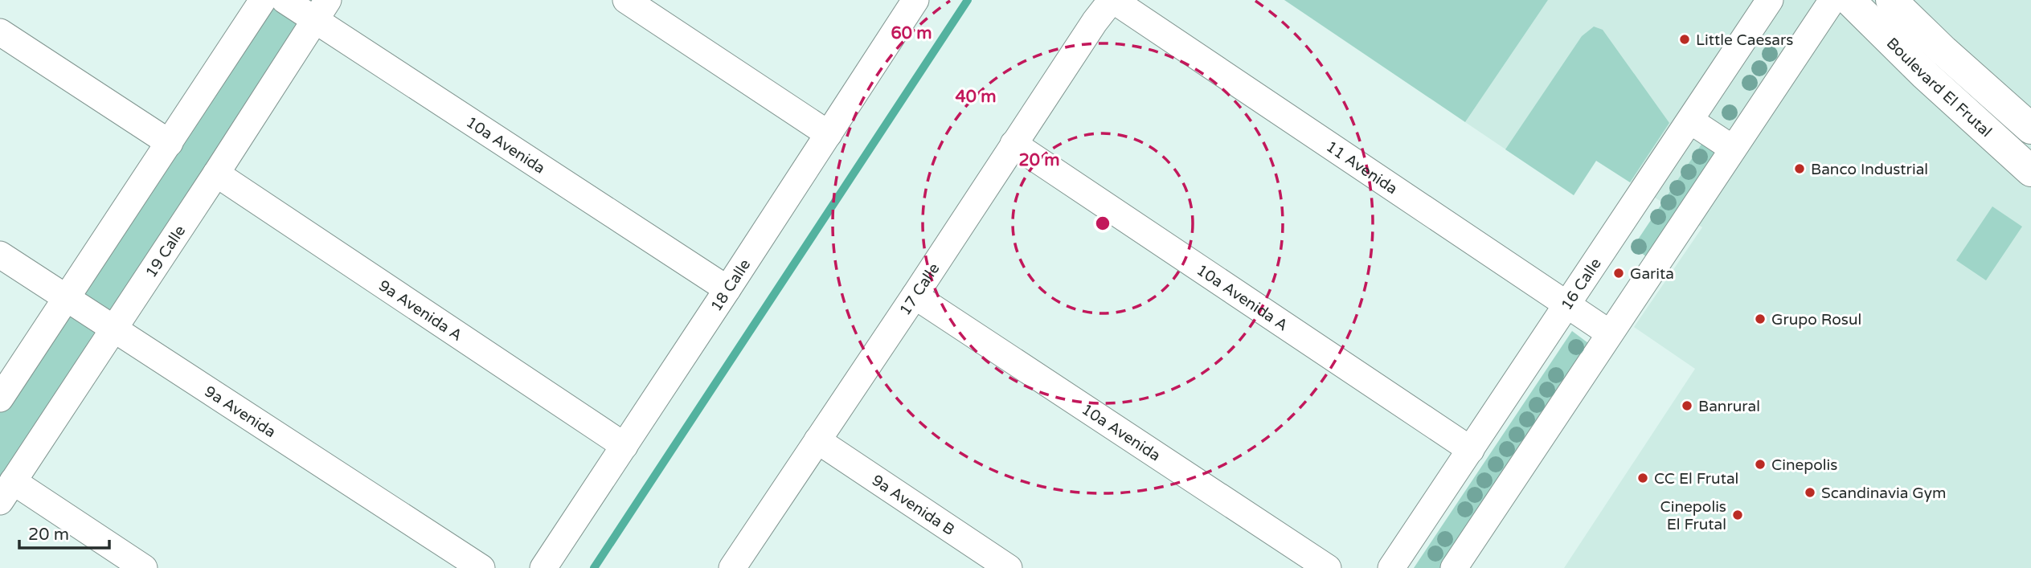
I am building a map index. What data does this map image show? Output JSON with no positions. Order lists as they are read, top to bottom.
{
  "streets": {
    "main road": ["Boulevard El Frutal"],
    "street": [
      "10a Avenida",
      "11 Avenida",
      "19 Calle",
      "16 Calle",
      "18 Calle",
      "17 Calle",
      "10a Avenida A",
      "9a Avenida A",
      "9a Avenida",
      "9a Avenida B"
    ]
  },
  "crossings": [
    ["10a Avenida", "19 Calle"],
    ["10a Avenida", "18 Calle"],
    ["10a Avenida", "17 Calle"],
    ["11 Avenida", "16 Calle"],
    ["11 Avenida", "17 Calle"],
    ["19 Calle", "9a Avenida A"],
    ["19 Calle", "9a Avenida"],
    ["16 Calle", "10a Avenida A"],
    ["18 Calle", "9a Avenida A"],
    ["17 Calle", "10a Avenida A"],
    ["17 Calle", "9a Avenida B"]
  ],
  "places": [
    "Little Caesars",
    "Banco Industrial",
    "Garita",
    "Grupo Rosul",
    "Banrural",
    "Cinepolis",
    "CC El Frutal",
    "Scandinavia Gym",
    "Cinepolis El Frutal"
  ],
  "scale_bar": "20 m",
  "rings": ["60 m", "40 m", "20 m"]
}
